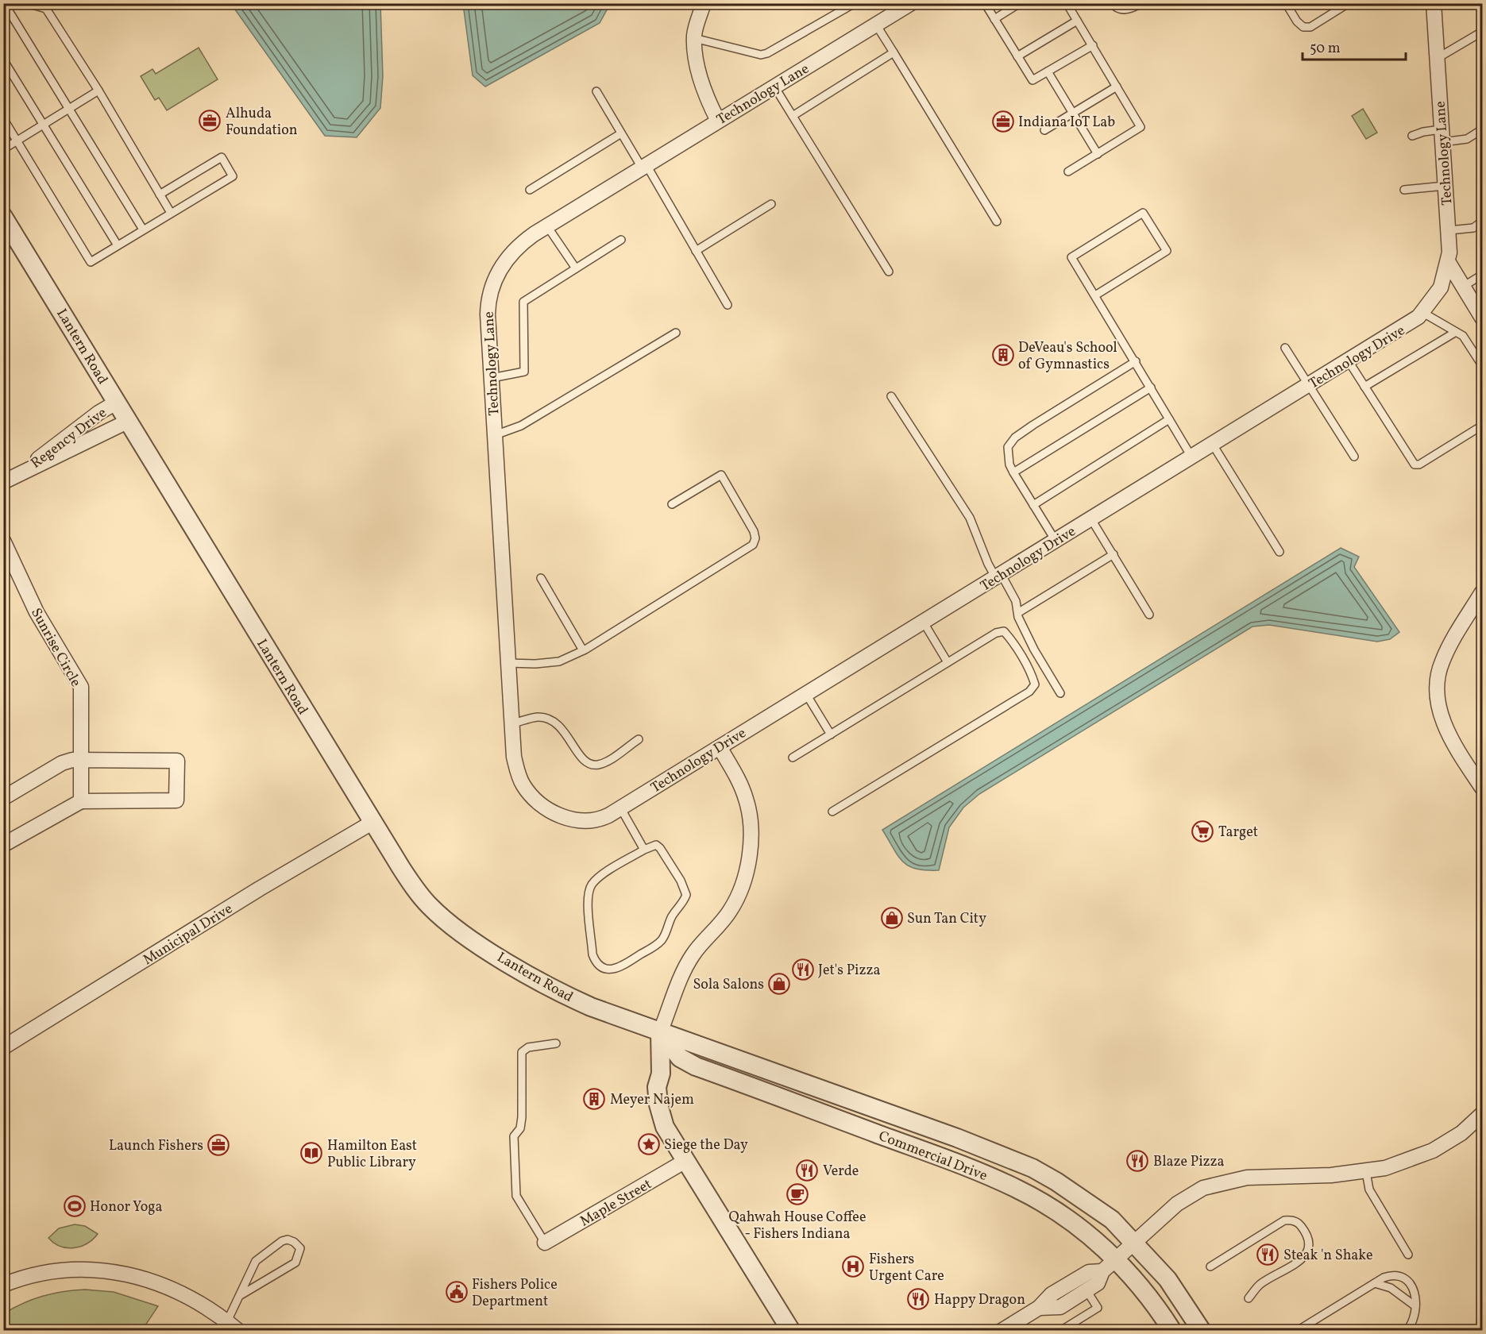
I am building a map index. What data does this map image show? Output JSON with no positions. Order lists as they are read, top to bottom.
{
  "streets": {
    "street": [
      "Technology Lane",
      "Lantern Road",
      "Technology Drive",
      "Regency Drive",
      "Sunrise Circle",
      "Municipal Drive",
      "Commercial Drive",
      "Maple Street"
    ]
  },
  "crossings": [
    ["Technology Lane", "Technology Drive"],
    ["Lantern Road", "Regency Drive"],
    ["Lantern Road", "Municipal Drive"],
    ["Lantern Road", "Commercial Drive"]
  ],
  "places": {
    "office": ["Alhuda Foundation", "Indiana IoT Lab", "Launch Fishers"],
    "building": ["DeVeau's School of Gymnastics", "Meyer Najem"],
    "supermarket": ["Target"],
    "shop": ["Sun Tan City", "Sola Salons"],
    "restaurant": [
      "Jet's Pizza",
      "Blaze Pizza",
      "Verde",
      "Steak 'n Shake",
      "Happy Dragon"
    ],
    "place": ["Siege the Day"],
    "library": ["Hamilton East Public Library"],
    "cafe": ["Qahwah House Coffee - Fishers Indiana"],
    "sports": ["Honor Yoga"],
    "hospital": ["Fishers Urgent Care"],
    "public building": ["Fishers Police Department"]
  },
  "scale_bar": "50 m"
}
